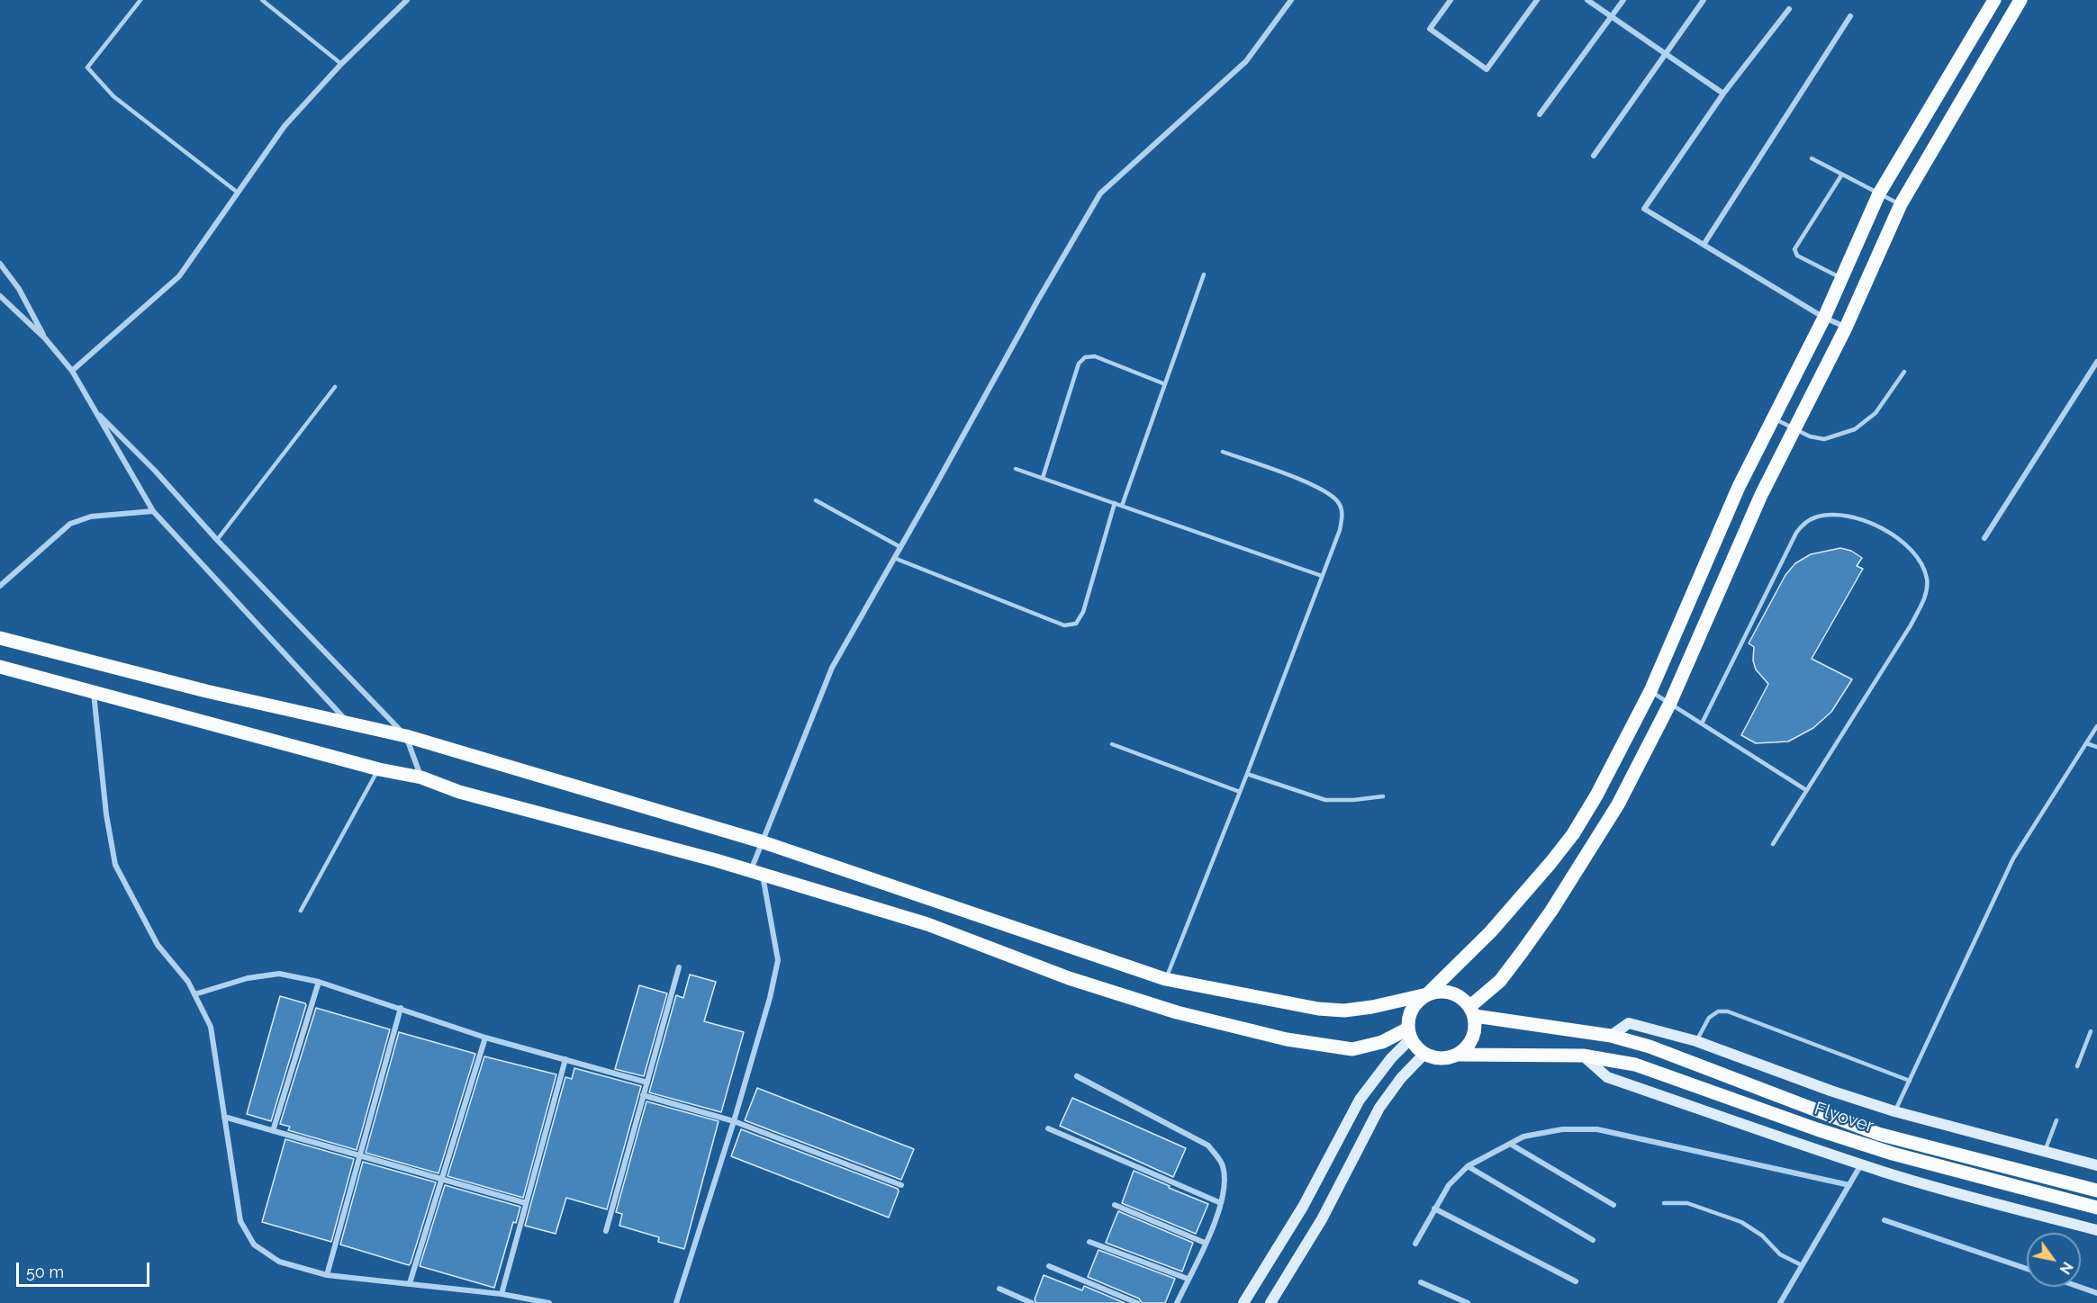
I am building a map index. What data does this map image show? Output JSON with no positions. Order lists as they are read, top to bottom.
{
  "streets": {
    "main road": ["Flyover"]
  },
  "scale_bar": "50 m",
  "north": "bottom right"
}
